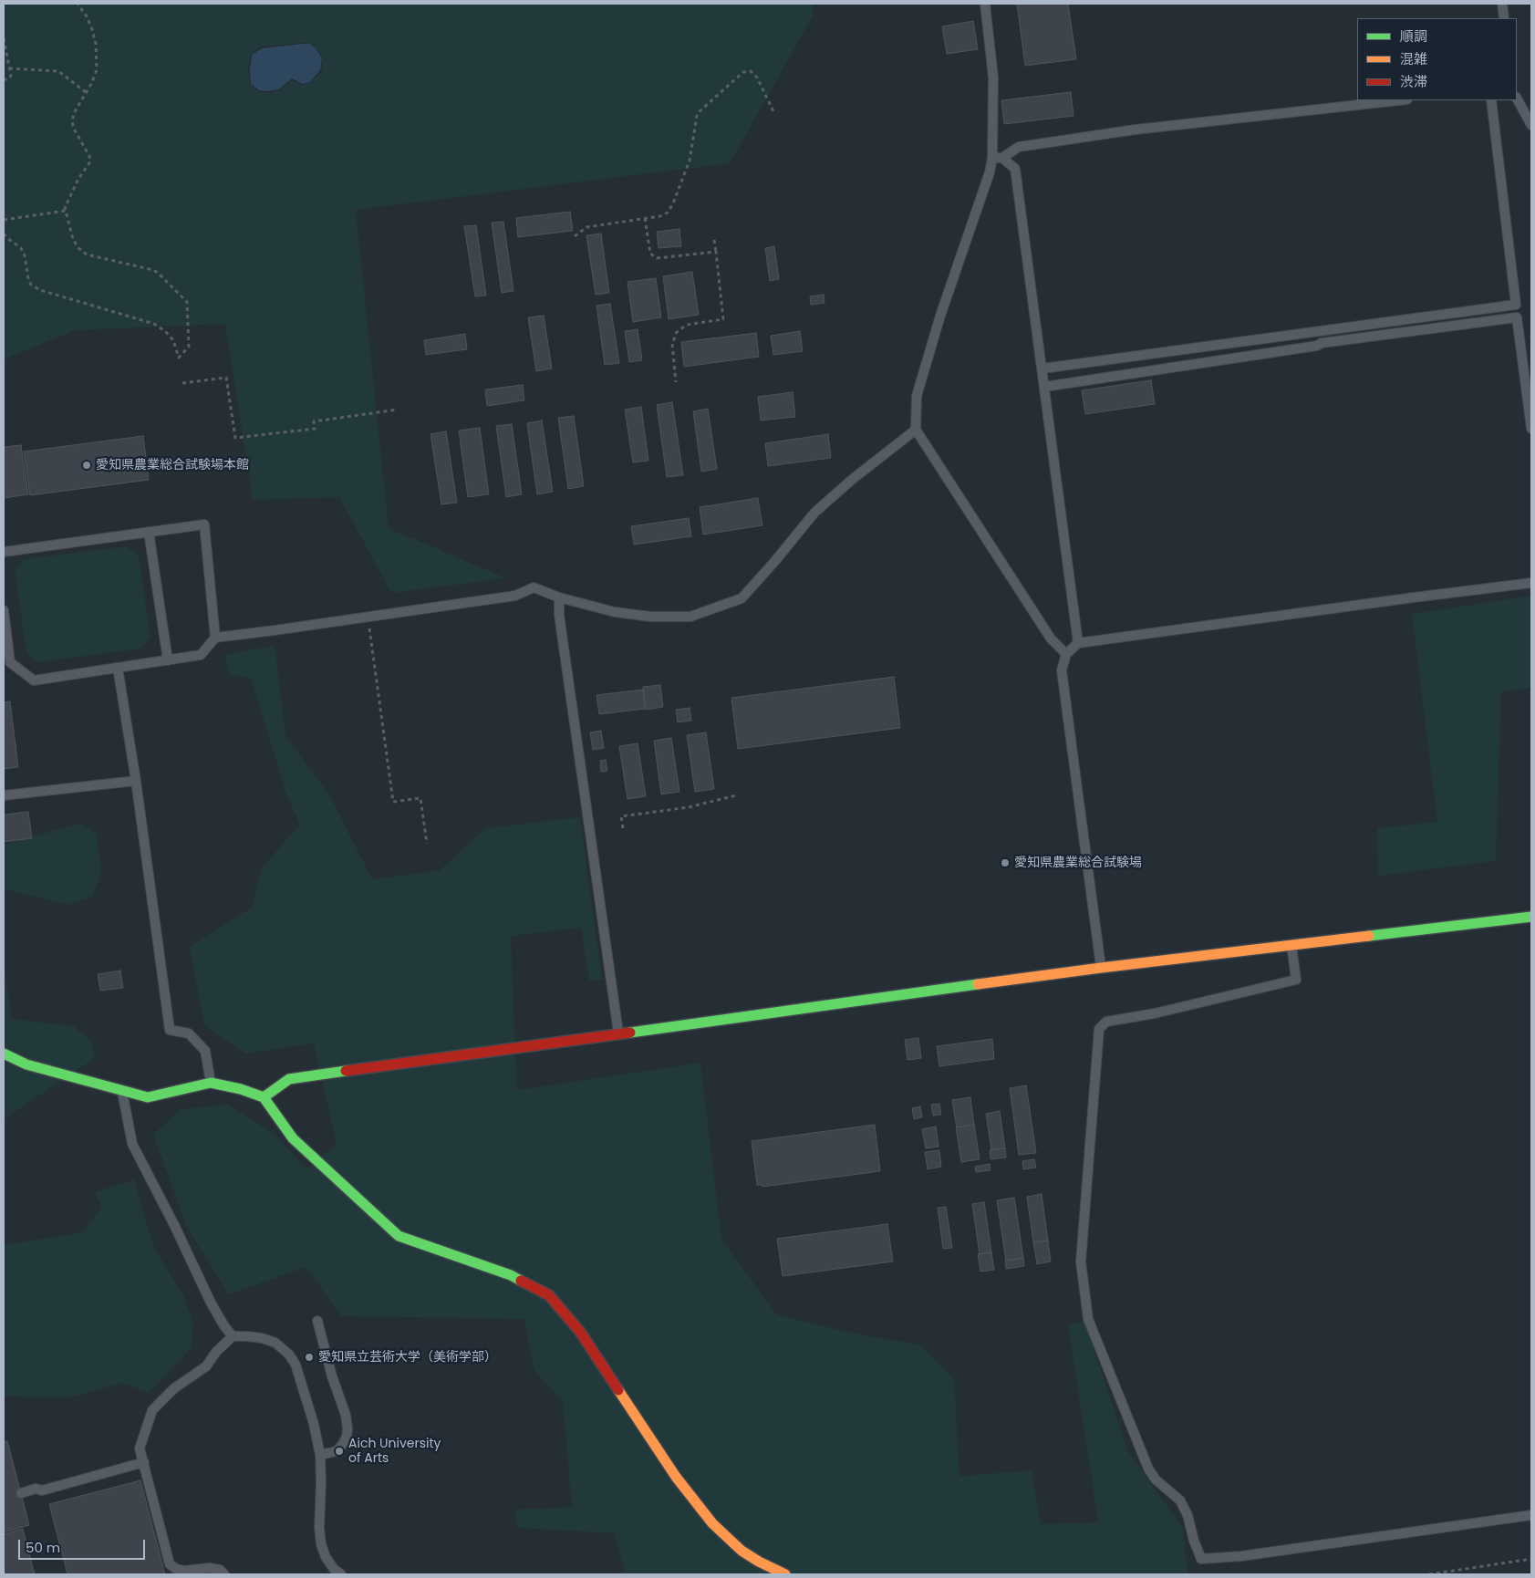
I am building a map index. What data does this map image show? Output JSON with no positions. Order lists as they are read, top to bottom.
{
  "places": [
    "愛知県農業総合試験場本館",
    "愛知県農業総合試験場",
    "愛知県立芸術大学（美術学部）",
    "Aich University of Arts"
  ],
  "legend": ["順調", "混雑", "渋滞"],
  "scale_bar": "50 m"
}
